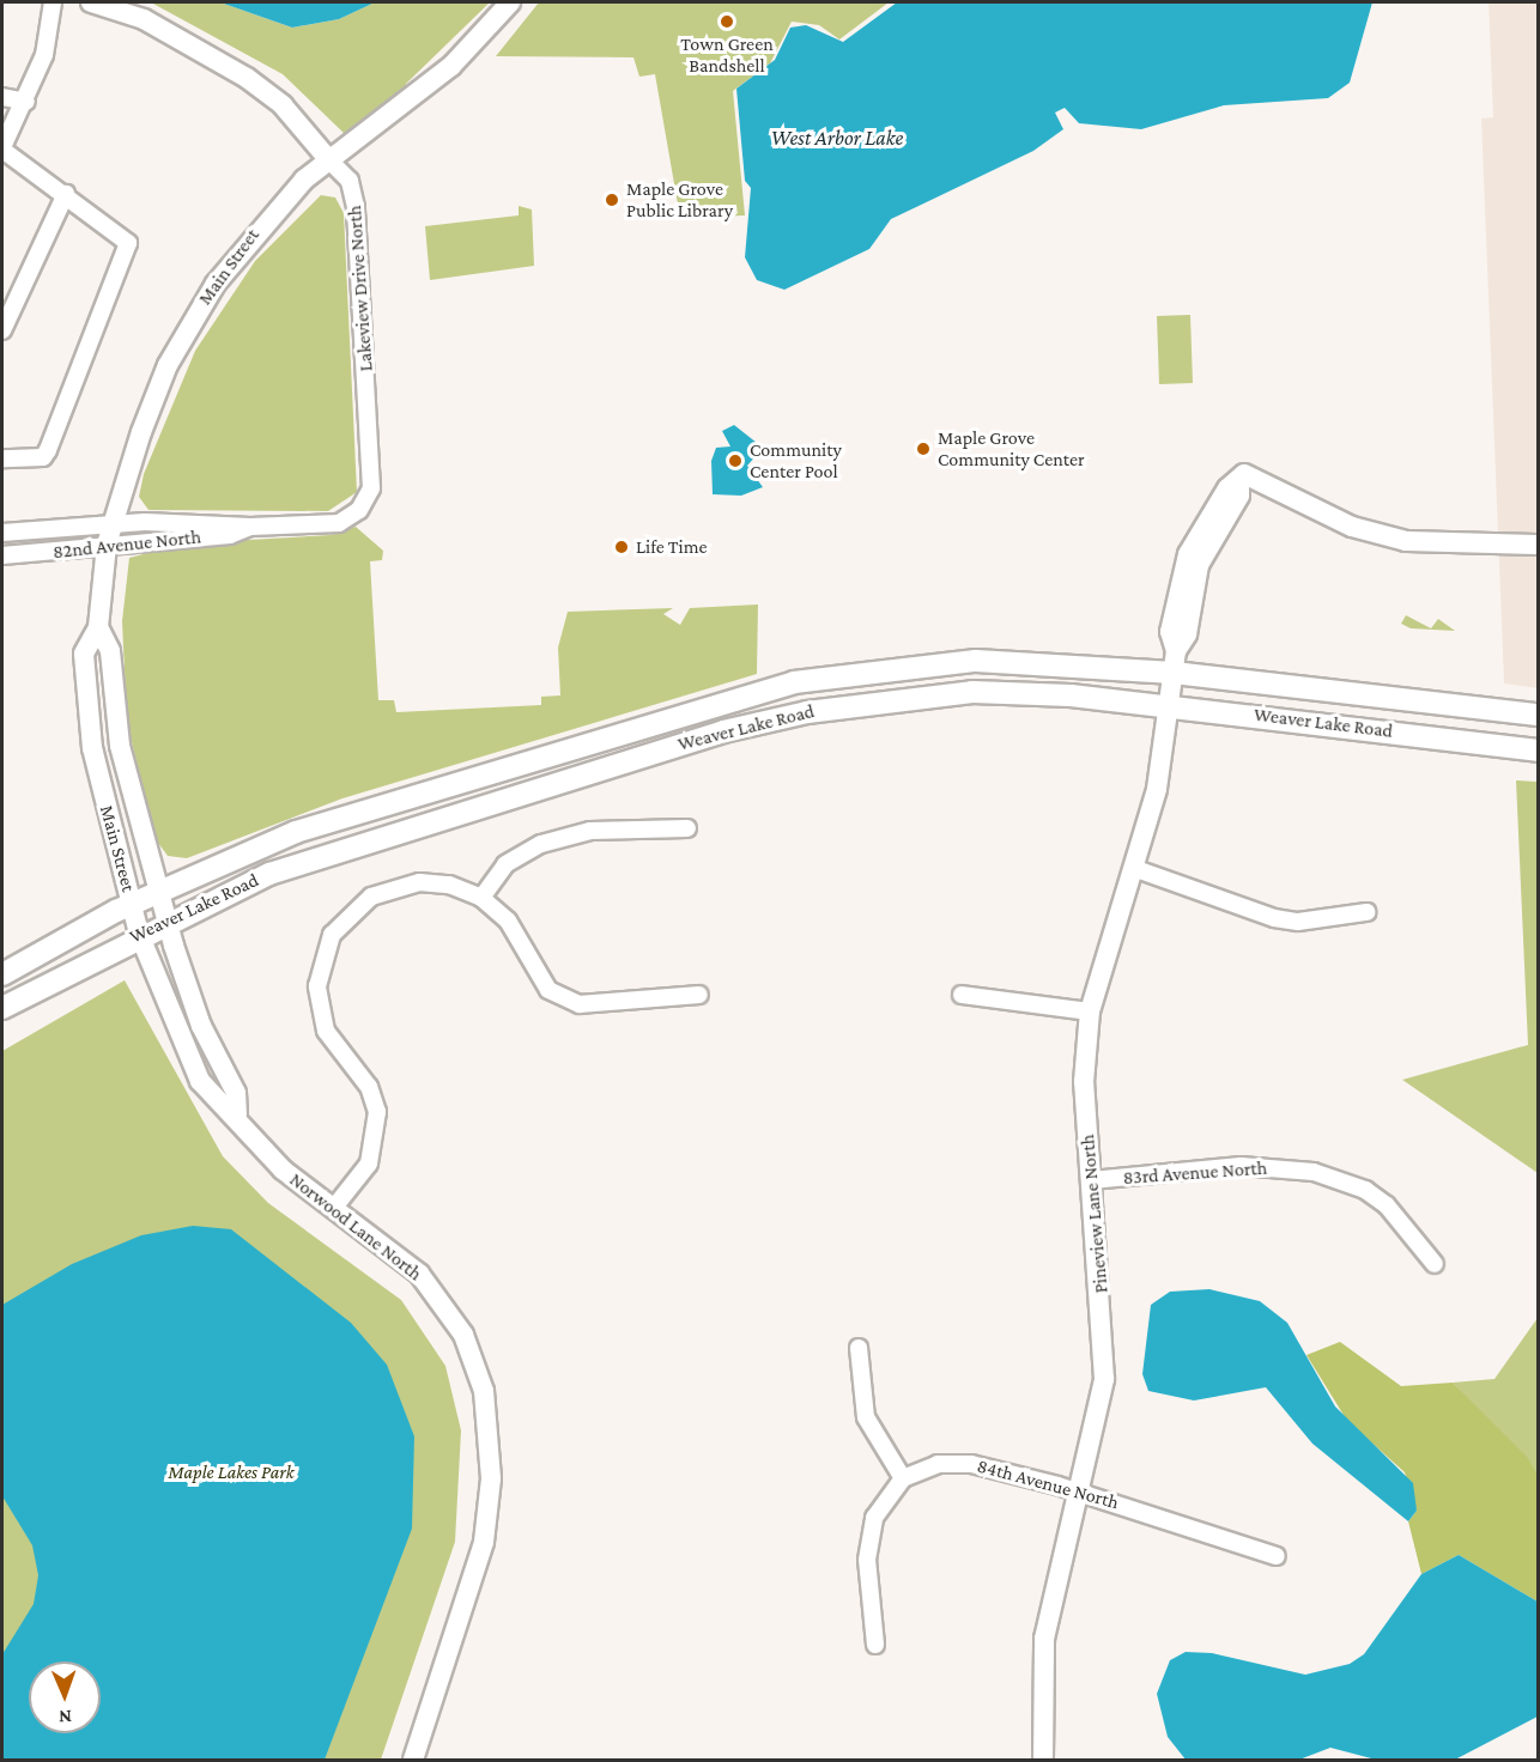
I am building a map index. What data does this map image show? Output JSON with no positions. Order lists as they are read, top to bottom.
{
  "streets": {
    "main road": ["Weaver Lake Road"],
    "street": [
      "Main Street",
      "Lakeview Drive North",
      "82nd Avenue North",
      "83rd Avenue North",
      "Pineview Lane North",
      "Norwood Lane North",
      "84th Avenue North"
    ]
  },
  "crossings": [
    ["Main Street", "Lakeview Drive North"],
    ["Main Street", "82nd Avenue North"],
    ["Main Street", "Weaver Lake Road"],
    ["Main Street", "Norwood Lane North"],
    ["Lakeview Drive North", "82nd Avenue North"],
    ["Weaver Lake Road", "Pineview Lane North"],
    ["Weaver Lake Road", "Norwood Lane North"],
    ["83rd Avenue North", "Pineview Lane North"],
    ["Pineview Lane North", "84th Avenue North"]
  ],
  "water": ["West Arbor Lake"],
  "parks": ["Maple Lakes Park"],
  "places": [
    "Town Green Bandshell",
    "Maple Grove Public Library",
    "Maple Grove Community Center",
    "Community Center Pool",
    "Life Time"
  ],
  "north": "bottom"
}
